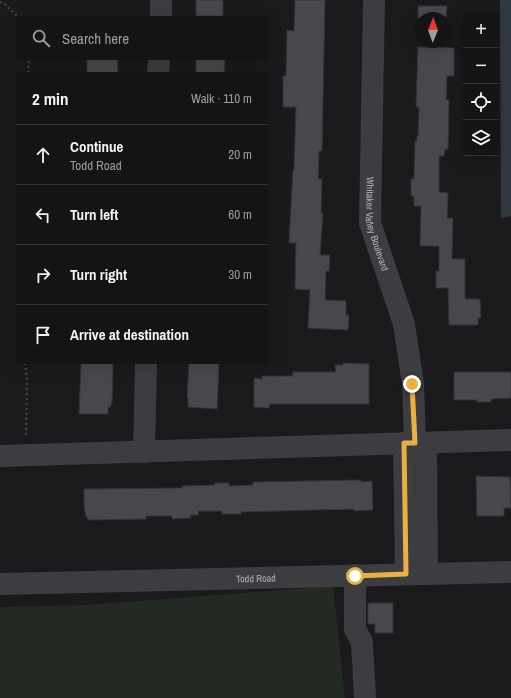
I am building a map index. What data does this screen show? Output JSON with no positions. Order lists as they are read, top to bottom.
{
  "streets": {
    "street": ["Whitaker Valley Boulevard", "Todd Road"]
  },
  "crossings": [
    ["Whitaker Valley Boulevard", "Todd Road"]
  ],
  "north": "top",
  "page": {
    "map_buttons": ["+", "−"],
    "search": "Search here",
    "heading": ["2 min", "Walk · 110 m"],
    "list": [
      ["Continue", "Todd Road", "20 m"],
      ["Turn left", "60 m"],
      ["Turn right", "30 m"],
      "Arrive at destination"
    ]
  }
}
